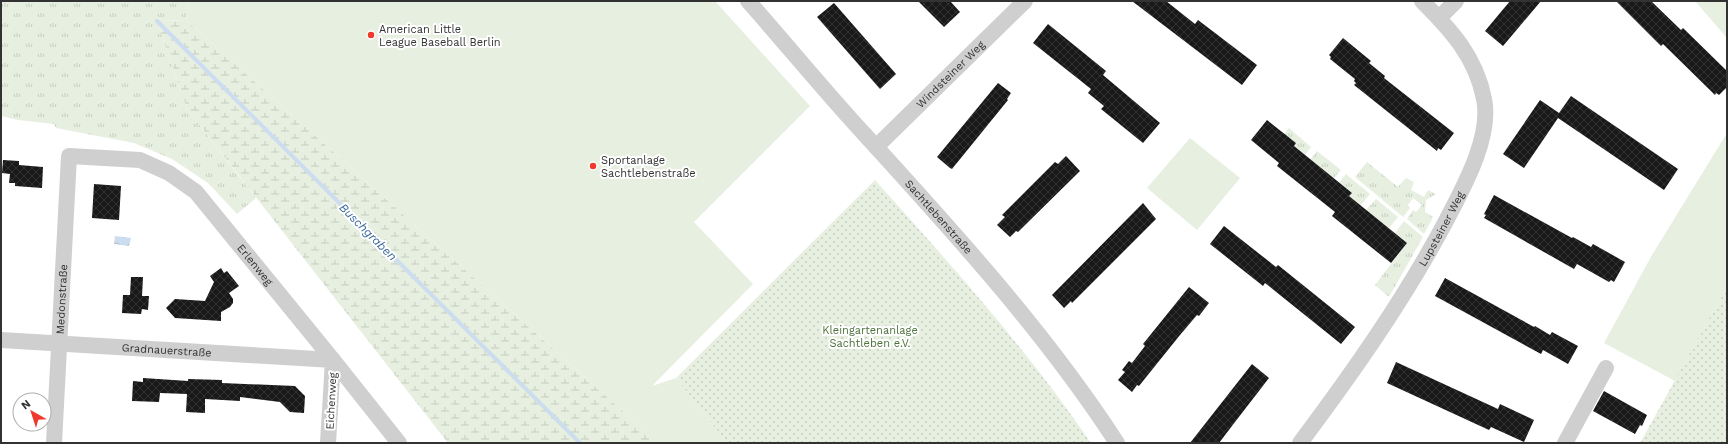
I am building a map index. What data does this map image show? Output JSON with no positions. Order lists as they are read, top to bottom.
{
  "streets": {
    "street": [
      "Windsteiner Weg",
      "Sachtlebenstraße",
      "Lupsteiner Weg",
      "Erlenweg",
      "Medonstraße",
      "Gradnauerstraße",
      "Eichenweg"
    ]
  },
  "crossings": [
    ["Windsteiner Weg", "Sachtlebenstraße"],
    ["Erlenweg", "Medonstraße"],
    ["Erlenweg", "Gradnauerstraße"],
    ["Erlenweg", "Eichenweg"],
    ["Medonstraße", "Gradnauerstraße"],
    ["Gradnauerstraße", "Eichenweg"]
  ],
  "water": ["Buschgraben"],
  "parks": ["Kleingartenanlage Sachtleben e.V."],
  "places": ["American Little League Baseball Berlin", "Sportanlage Sachtlebenstraße"],
  "north": "top left"
}
